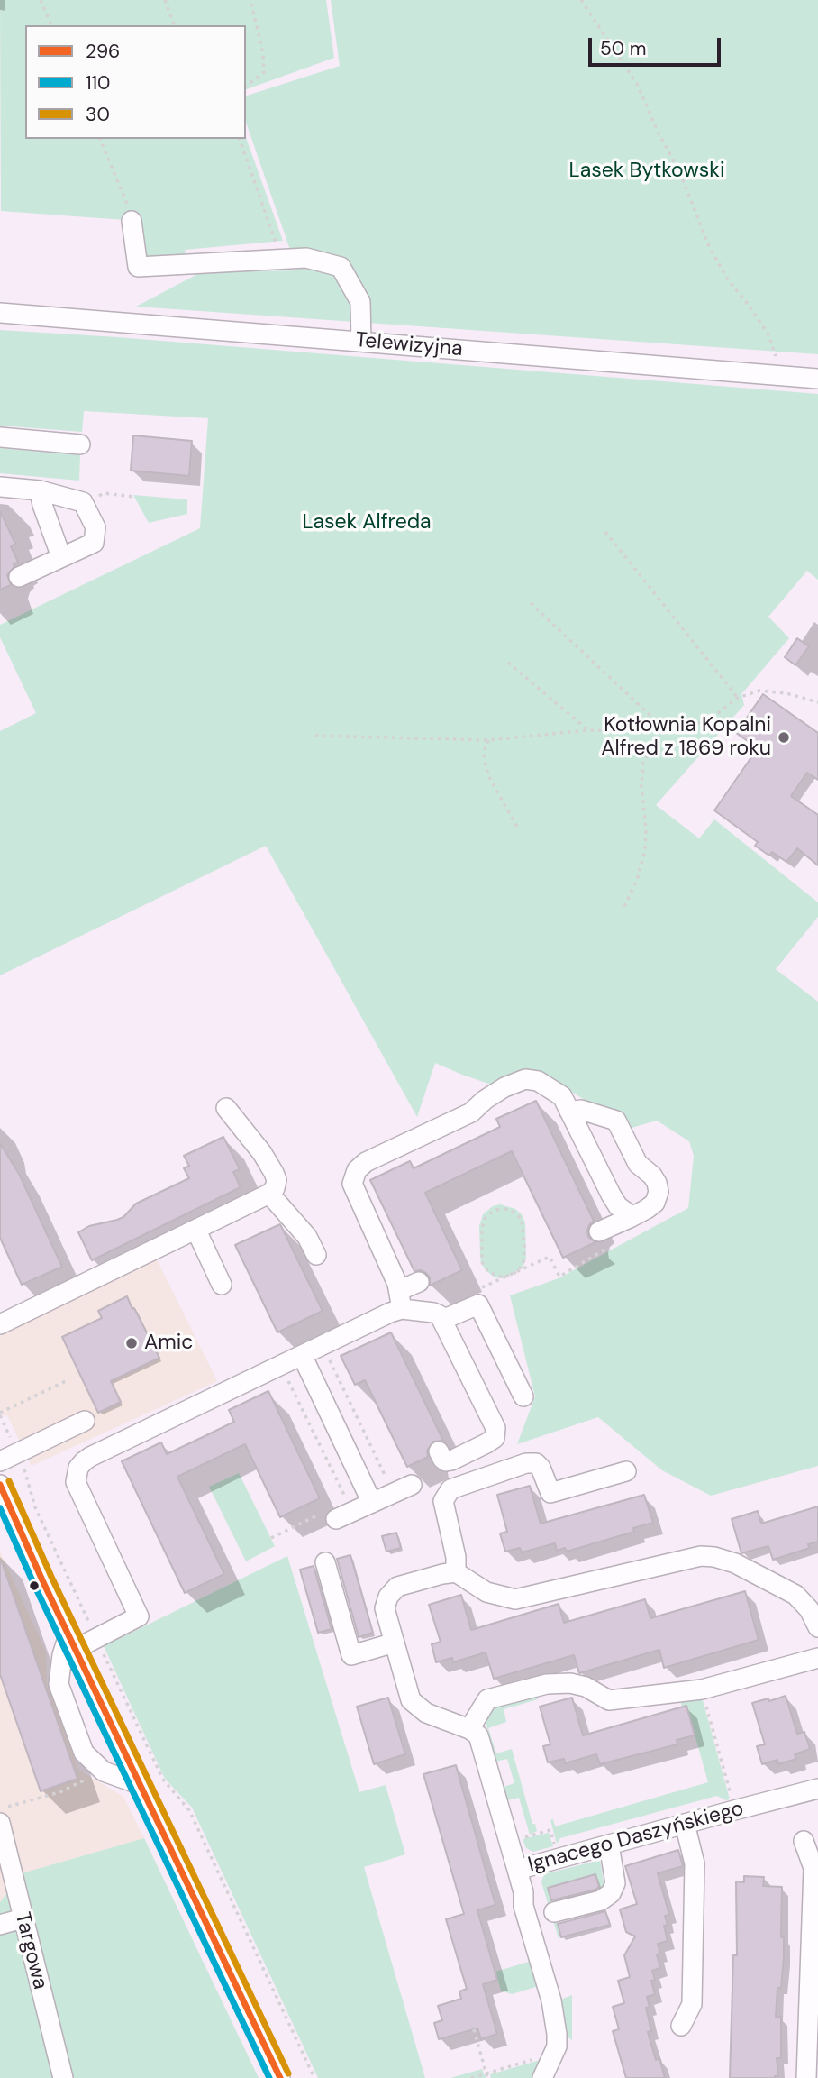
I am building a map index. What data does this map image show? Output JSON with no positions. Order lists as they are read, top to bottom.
{
  "streets": {
    "street": ["Telewizyjna", "Ignacego Daszyńskiego", "Targowa"]
  },
  "parks": ["Lasek Bytkowski", "Lasek Alfreda"],
  "places": ["Kotłownia Kopalni Alfred z 1869 roku", "Amic"],
  "lines": ["transit line 30", "transit line 296", "transit line 110"],
  "legend": ["296", "110", "30"],
  "scale_bar": "50 m"
}
